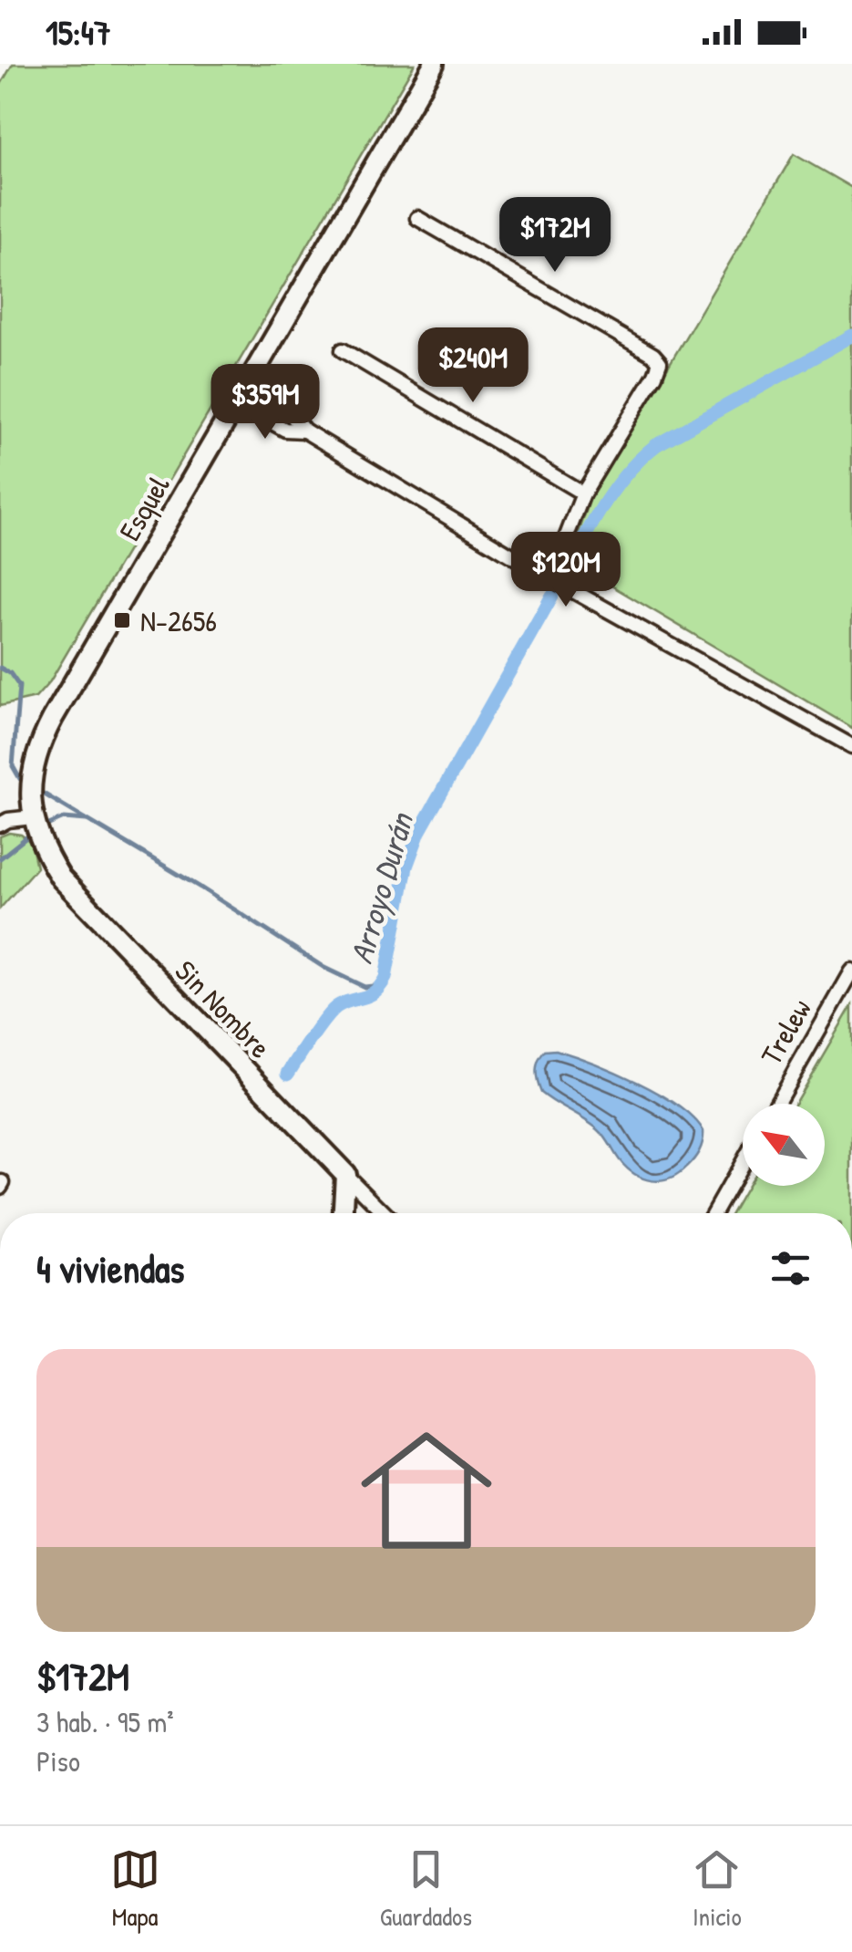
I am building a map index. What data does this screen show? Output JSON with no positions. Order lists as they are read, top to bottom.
{
  "streets": {
    "main road": ["Esquel", "Sin Nombre"],
    "street": ["Trelew"]
  },
  "crossings": [
    ["Esquel", "Sin Nombre"]
  ],
  "water": ["Arroyo Durán"],
  "places": {
    "transit": ["N-2656"]
  },
  "north": "top left",
  "page": {
    "status": "15:47",
    "price": [
      "$172M",
      "$240M",
      "$359M",
      "$120M"
    ],
    "heading": "4 viviendas",
    "list": [
      {
        "name": "$172M",
        "note": "3 hab. · 95 m² · Piso"
      }
    ],
    "tabs": ["Mapa", "Guardados", "Inicio"]
  }
}
